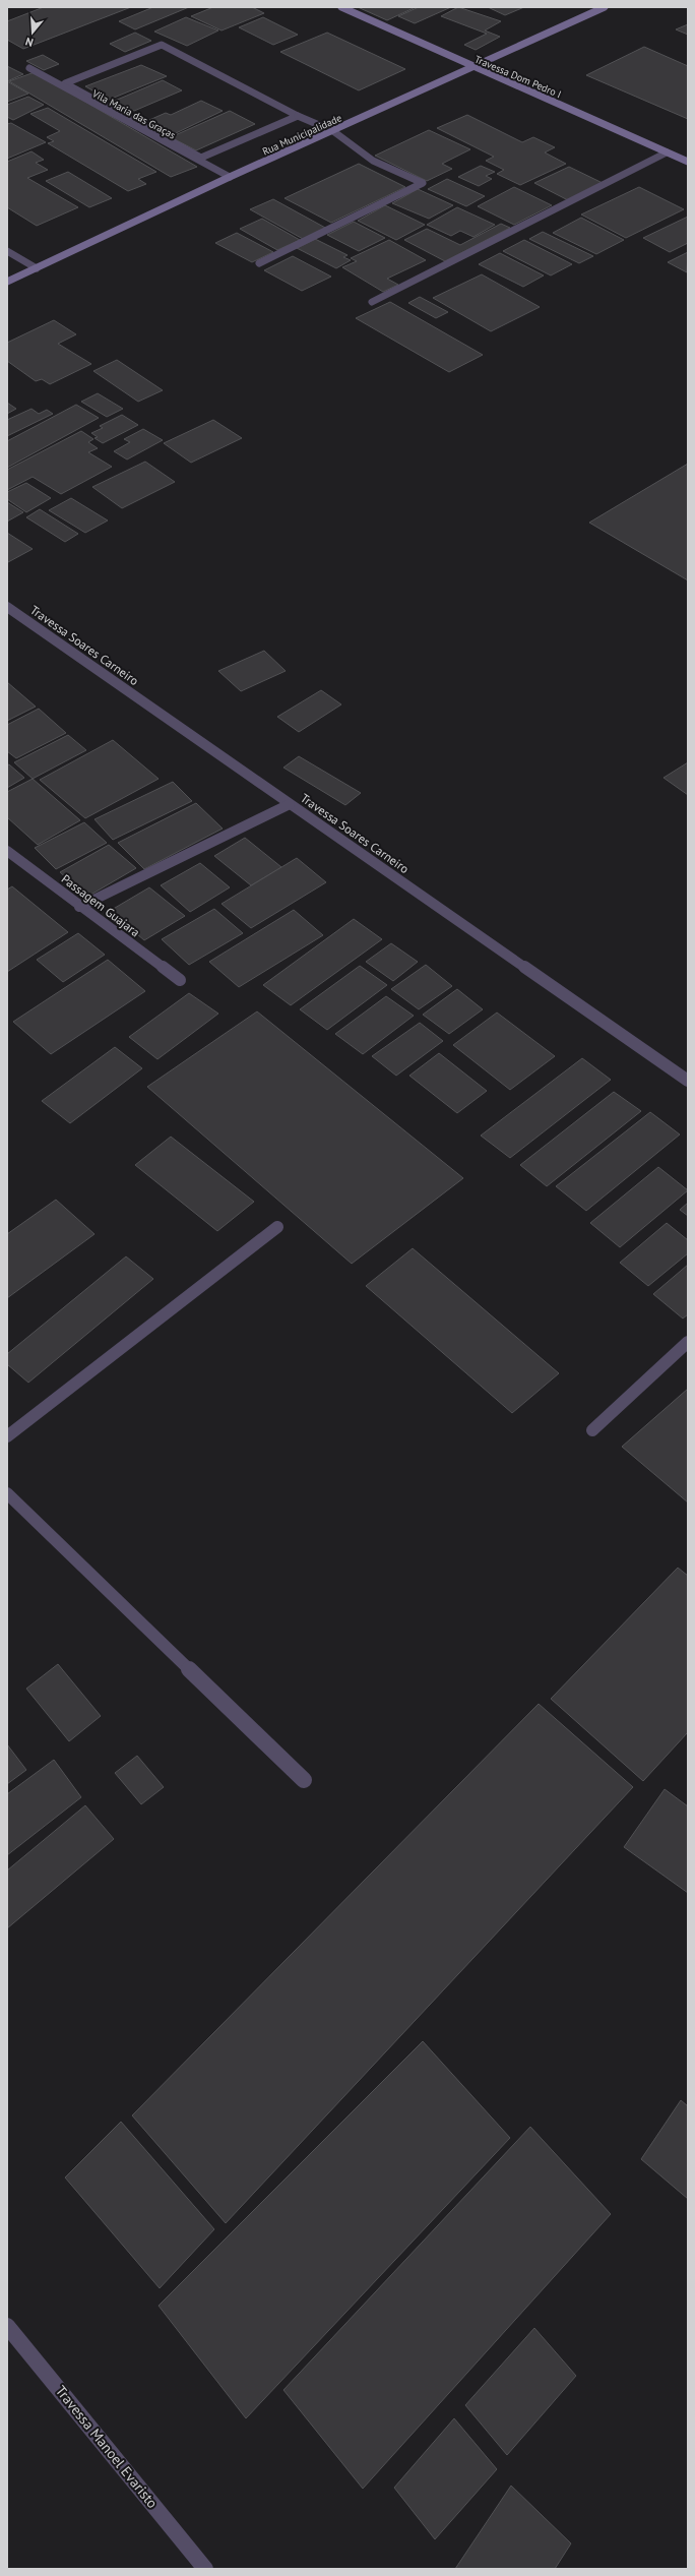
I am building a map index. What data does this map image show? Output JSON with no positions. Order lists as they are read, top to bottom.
{
  "streets": {
    "street": [
      "Travessa Dom Pedro I",
      "Vila Maria das Graças",
      "Rua Municipalidade",
      "Travessa Soares Carneiro",
      "Passagem Guajara",
      "Travessa Manoel Evaristo"
    ]
  },
  "crossings": [
    ["Travessa Dom Pedro I", "Rua Municipalidade"],
    ["Vila Maria das Graças", "Rua Municipalidade"]
  ],
  "north": "bottom"
}
